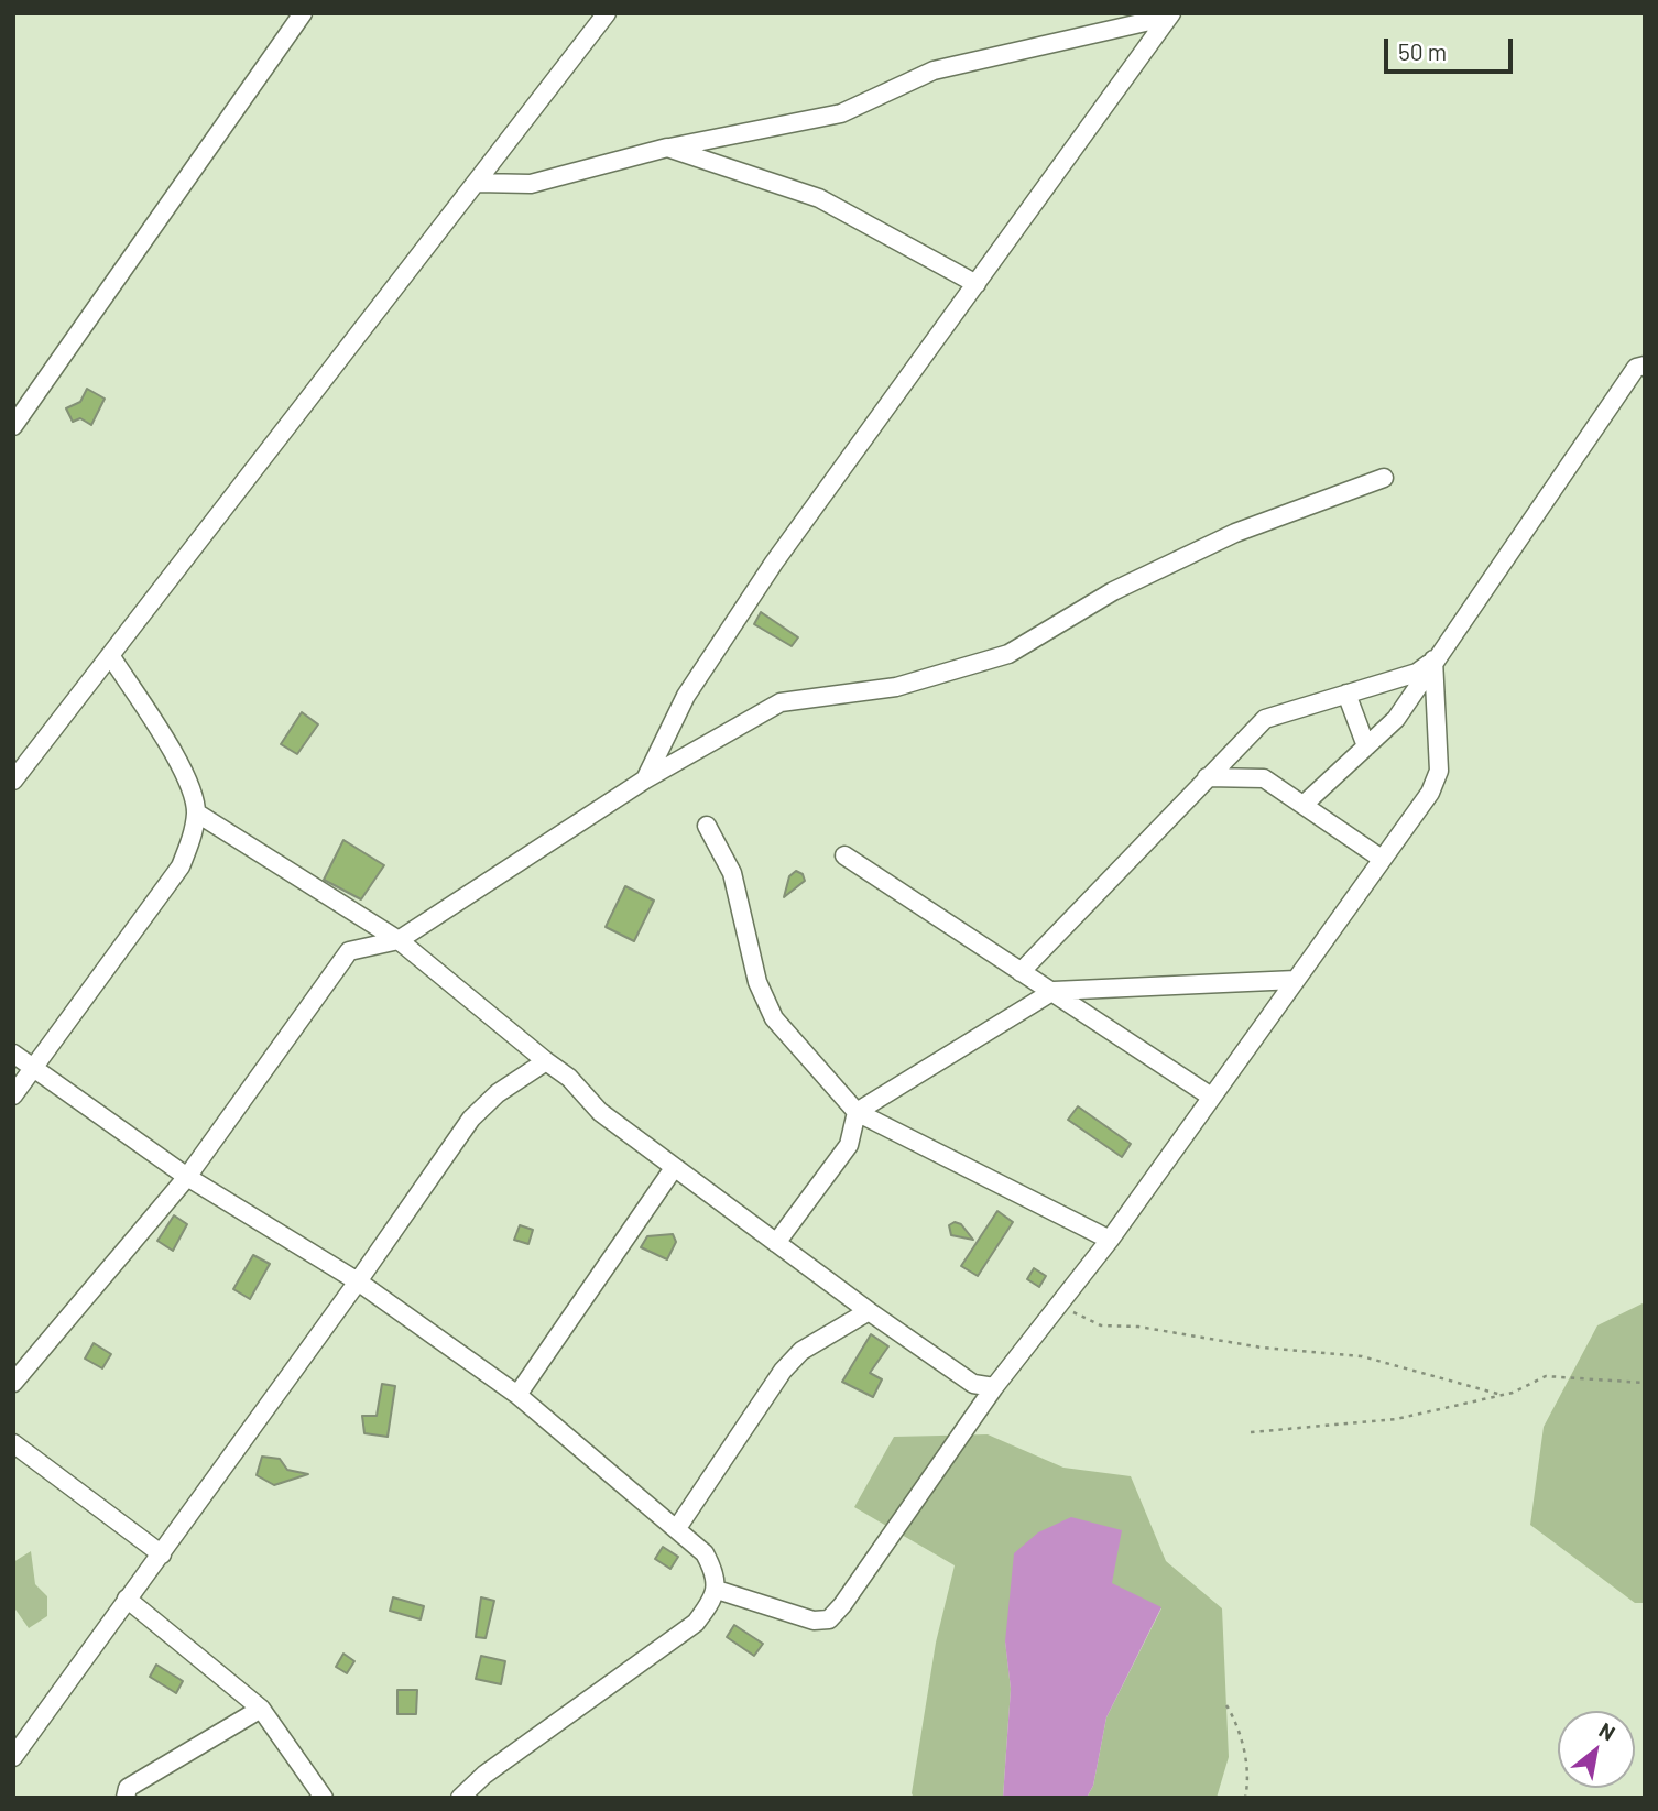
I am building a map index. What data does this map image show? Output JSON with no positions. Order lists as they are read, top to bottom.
{
  "scale_bar": "50 m",
  "north": "top right"
}
